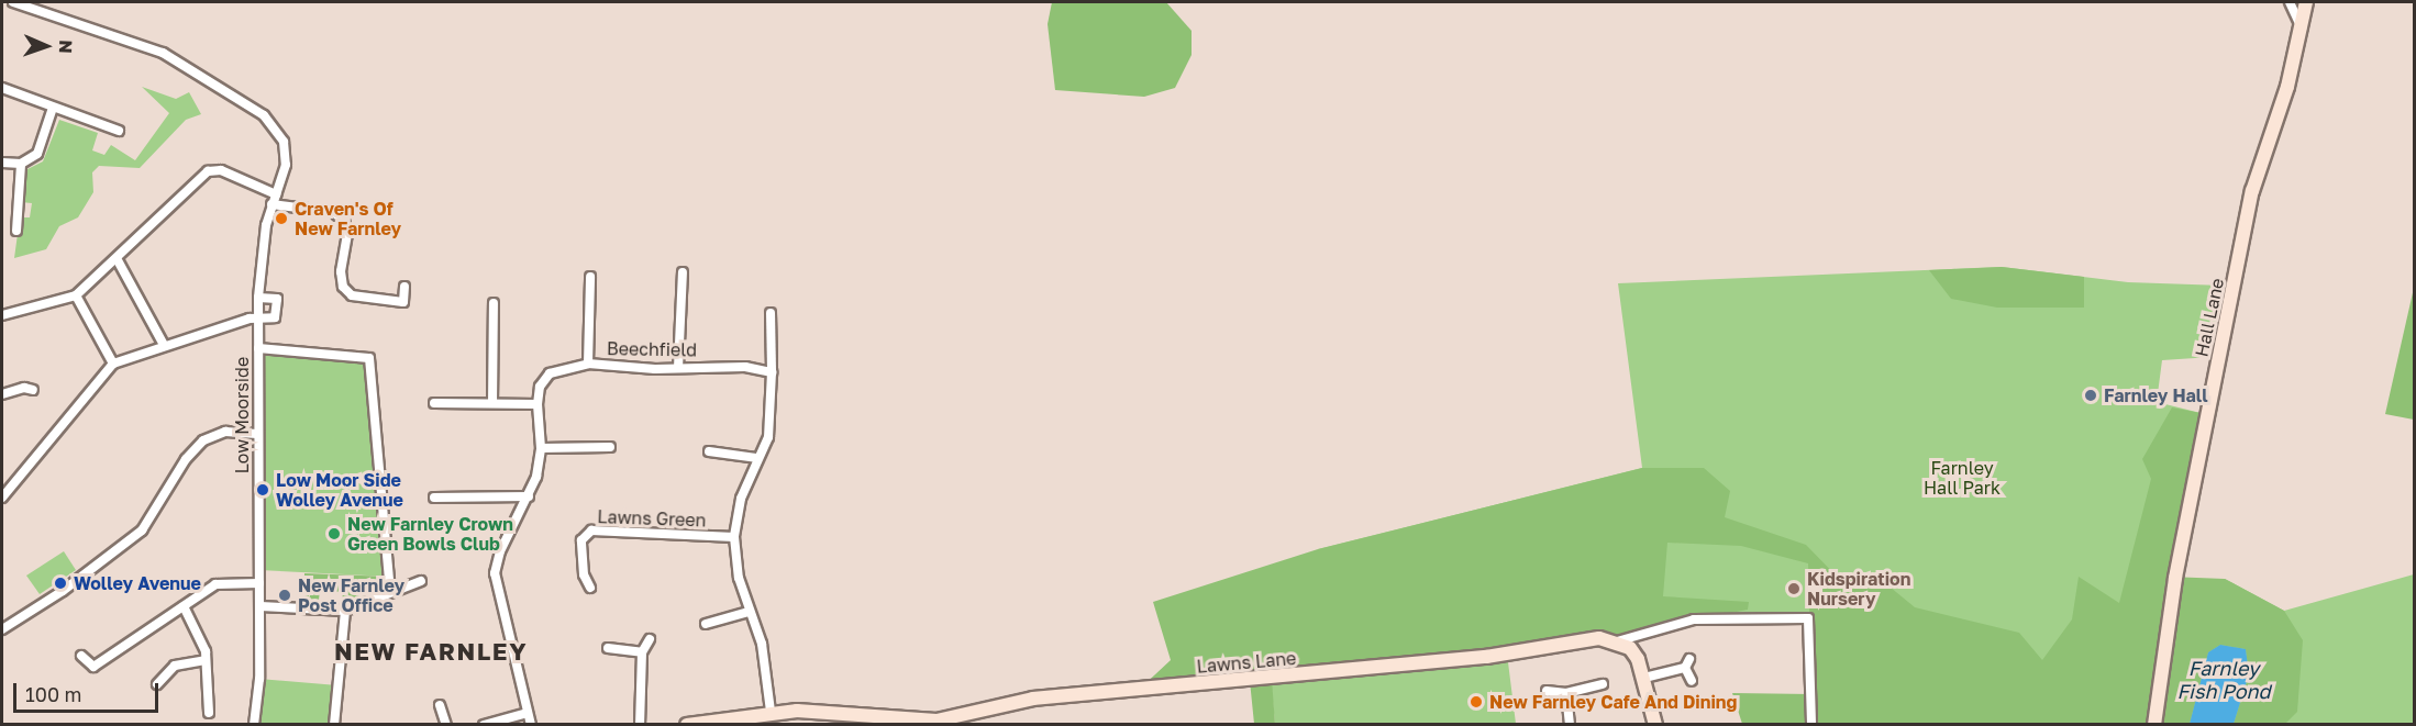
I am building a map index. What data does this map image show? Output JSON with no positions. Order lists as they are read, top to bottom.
{
  "streets": {
    "street": [
      "Hall Lane",
      "Beechfield",
      "Low Moorside",
      "Lawns Green",
      "Lawns Lane"
    ]
  },
  "districts": ["NEW FARNLEY"],
  "water": ["Farnley Fish Pond"],
  "parks": ["Farnley Hall Park"],
  "places": [
    "Craven's Of New Farnley",
    "Farnley Hall",
    "Low Moor Side Wolley Avenue",
    "New Farnley Crown Green Bowls Club",
    "Wolley Avenue",
    "Kidspiration Nursery",
    "New Farnley Post Office",
    "New Farnley Cafe And Dining"
  ],
  "scale_bar": "100 m",
  "north": "right"
}
